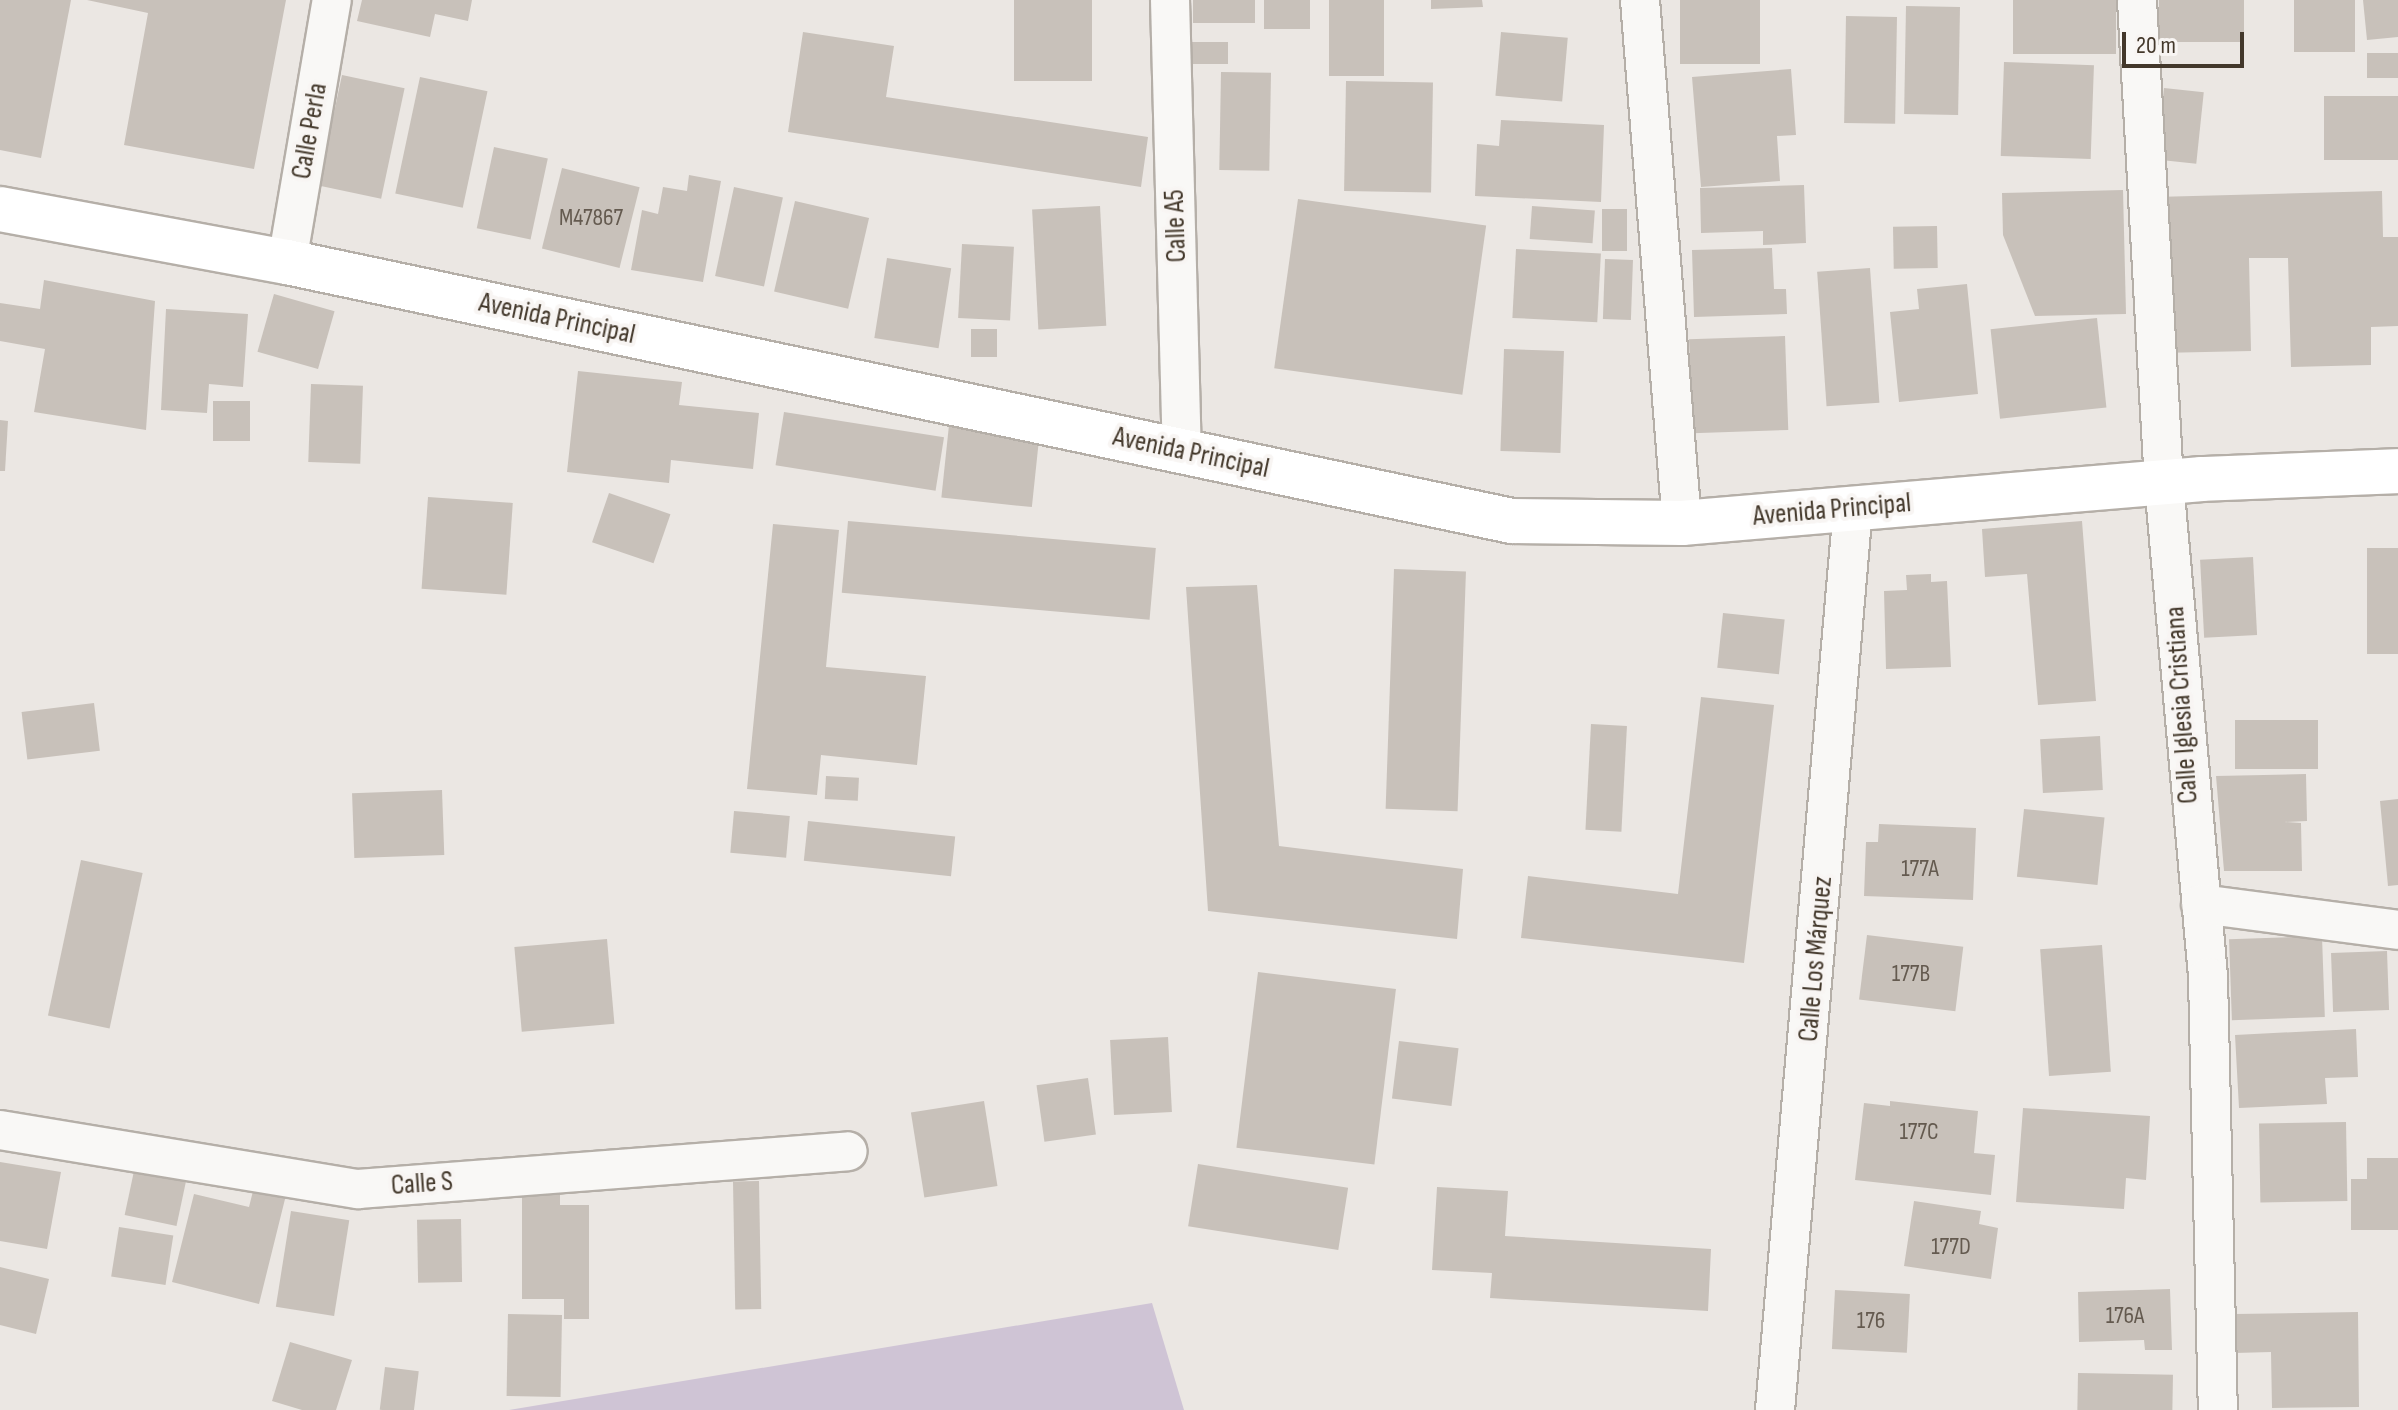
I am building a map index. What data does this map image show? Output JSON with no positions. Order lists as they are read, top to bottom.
{
  "streets": {
    "street": [
      "Calle Perla",
      "Calle A5",
      "Avenida Principal",
      "Calle Iglesia Cristiana",
      "Calle Los Márquez",
      "Calle S"
    ]
  },
  "crossings": [
    ["Calle Perla", "Avenida Principal"],
    ["Calle A5", "Avenida Principal"],
    ["Avenida Principal", "Calle Iglesia Cristiana"],
    ["Avenida Principal", "Calle Los Márquez"]
  ],
  "house_numbers": [
    "M47867",
    "177A",
    "177B",
    "177C",
    "177D",
    "176A",
    "176"
  ],
  "scale_bar": "20 m"
}
